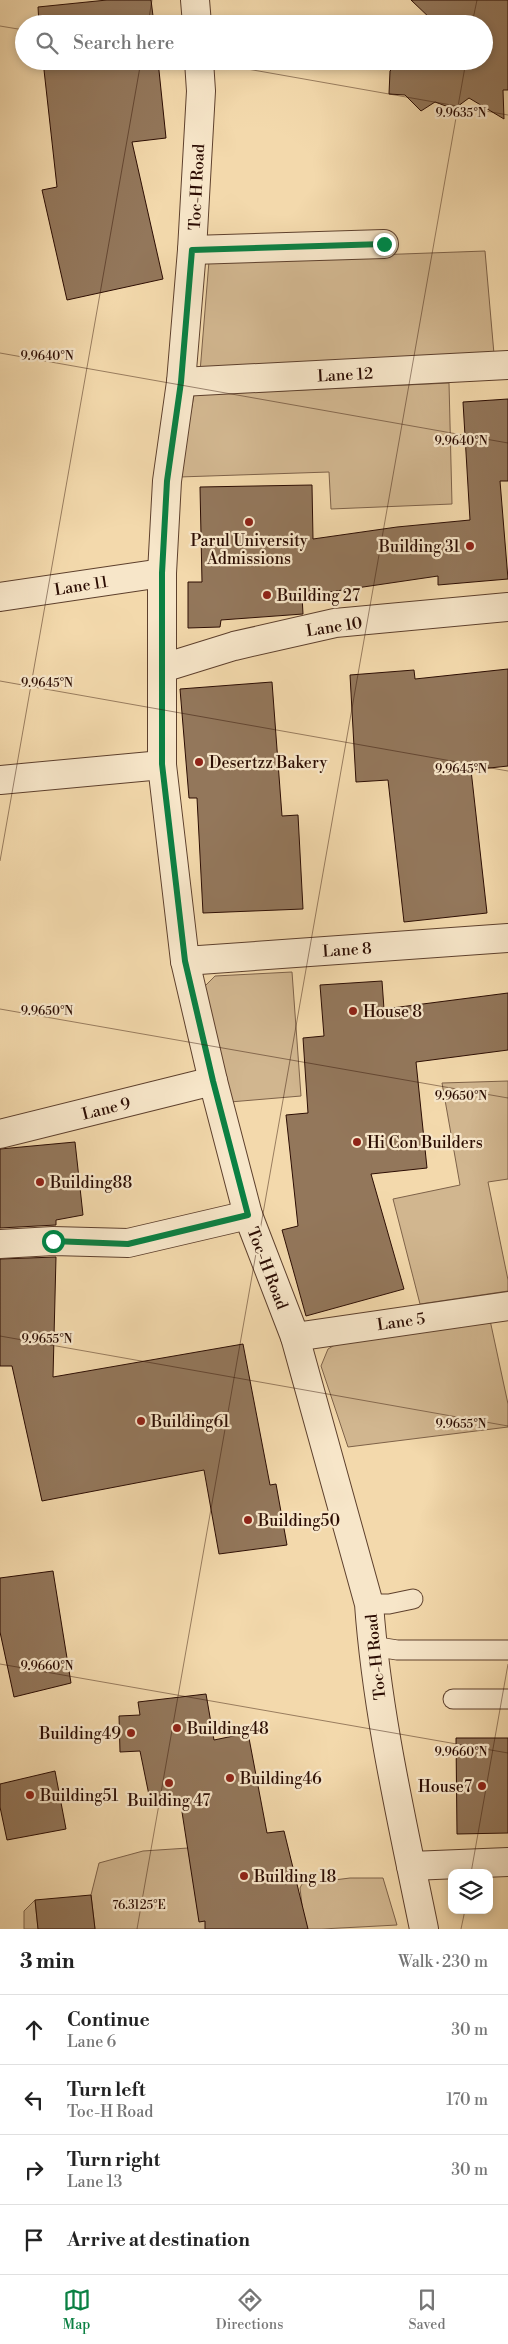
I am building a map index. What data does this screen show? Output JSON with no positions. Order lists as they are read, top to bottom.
{
  "streets": {
    "street": [
      "Toc-H Road",
      "Lane 12",
      "Lane 11",
      "Lane 10",
      "Lane 8",
      "Lane 9",
      "Lane 5"
    ]
  },
  "crossings": [
    ["Toc-H Road", "Lane 12"],
    ["Toc-H Road", "Lane 11"],
    ["Toc-H Road", "Lane 10"],
    ["Toc-H Road", "Lane 8"],
    ["Toc-H Road", "Lane 9"],
    ["Toc-H Road", "Lane 5"]
  ],
  "places": [
    "Parul University Admissions",
    "Building 31",
    "Building 27",
    "Desertzz Bakery",
    "House 8",
    "Hi Con Builders",
    "Building88",
    "Building61",
    "Building50",
    "Building48",
    "Building49",
    "Building46",
    "Building 47",
    "House7",
    "Building51",
    "Building 18"
  ],
  "page": {
    "search": "Search here",
    "heading": ["3 min", "Walk · 230 m"],
    "list": [
      ["Continue", "Lane 6", "30 m"],
      ["Turn left", "Toc-H Road", "170 m"],
      ["Turn right", "Lane 13", "30 m"],
      "Arrive at destination"
    ],
    "nav": ["Map", "Directions", "Saved"]
  },
  "coordinates": [
    "9.9635°N",
    "9.9640°N",
    "9.9645°N",
    "9.9650°N",
    "9.9655°N",
    "9.9660°N",
    "76.3125°E"
  ]
}
